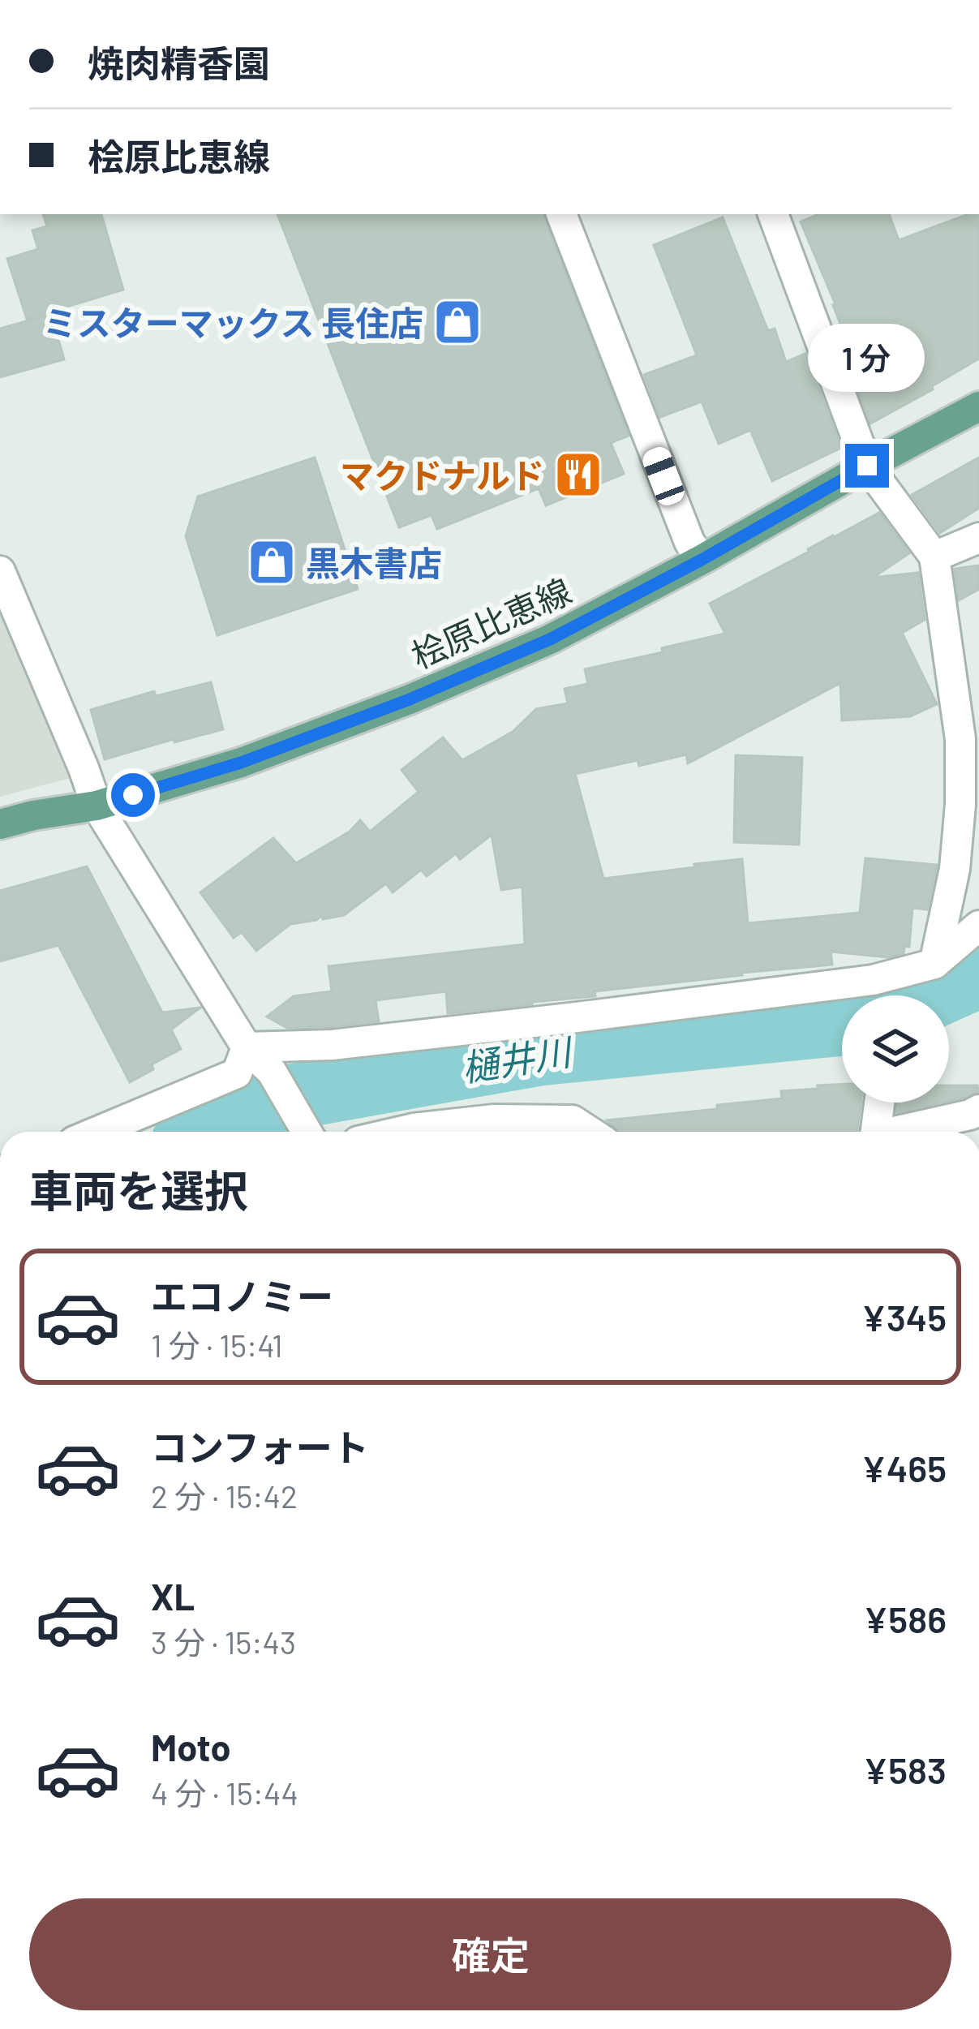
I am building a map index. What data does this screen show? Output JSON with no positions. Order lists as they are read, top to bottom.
{
  "streets": {
    "main road": ["桧原比恵線"]
  },
  "water": ["樋井川"],
  "places": {
    "shop": ["ミスターマックス 長住店", "黒木書店"],
    "restaurant": ["マクドナルド"]
  },
  "page": {
    "banner": ["焼肉精香園", "桧原比恵線"],
    "bubble": "1 分",
    "heading": "車両を選択",
    "list": [
      {
        "name": "エコノミー",
        "note": "1 分 · 15:41",
        "value": "¥345"
      },
      {
        "name": "コンフォート",
        "note": "2 分 · 15:42",
        "value": "¥465"
      },
      {
        "name": "XL",
        "note": "3 分 · 15:43",
        "value": "¥586"
      },
      {
        "name": "Moto",
        "note": "4 分 · 15:44",
        "value": "¥583"
      }
    ],
    "buttons": "確定"
  }
}
